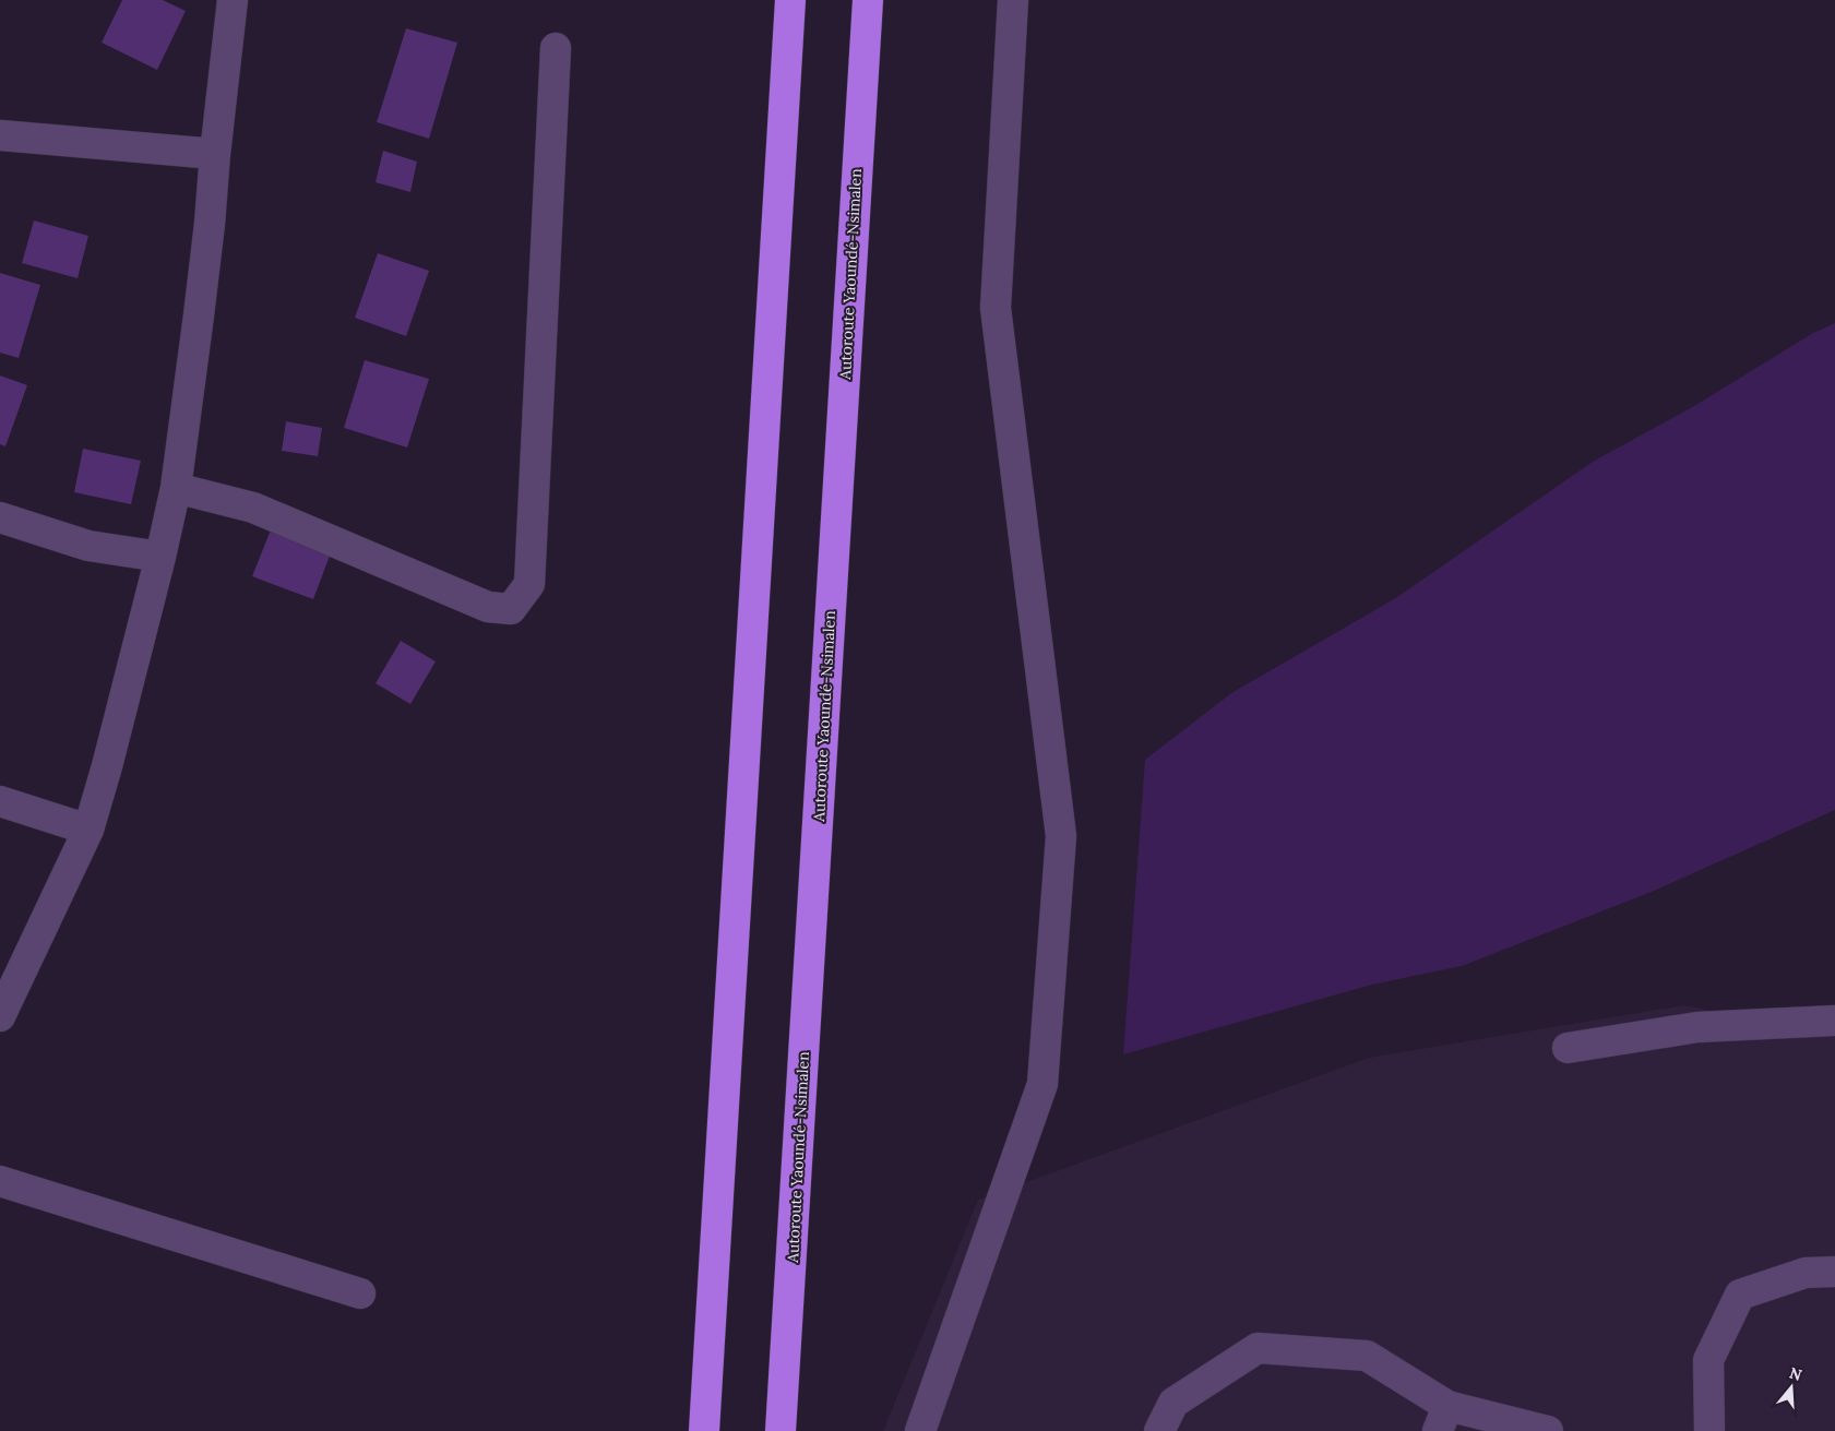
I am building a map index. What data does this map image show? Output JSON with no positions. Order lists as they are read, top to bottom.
{
  "streets": {
    "highway": ["Autoroute Yaoundé-Nsimalen"]
  },
  "north": "top"
}
